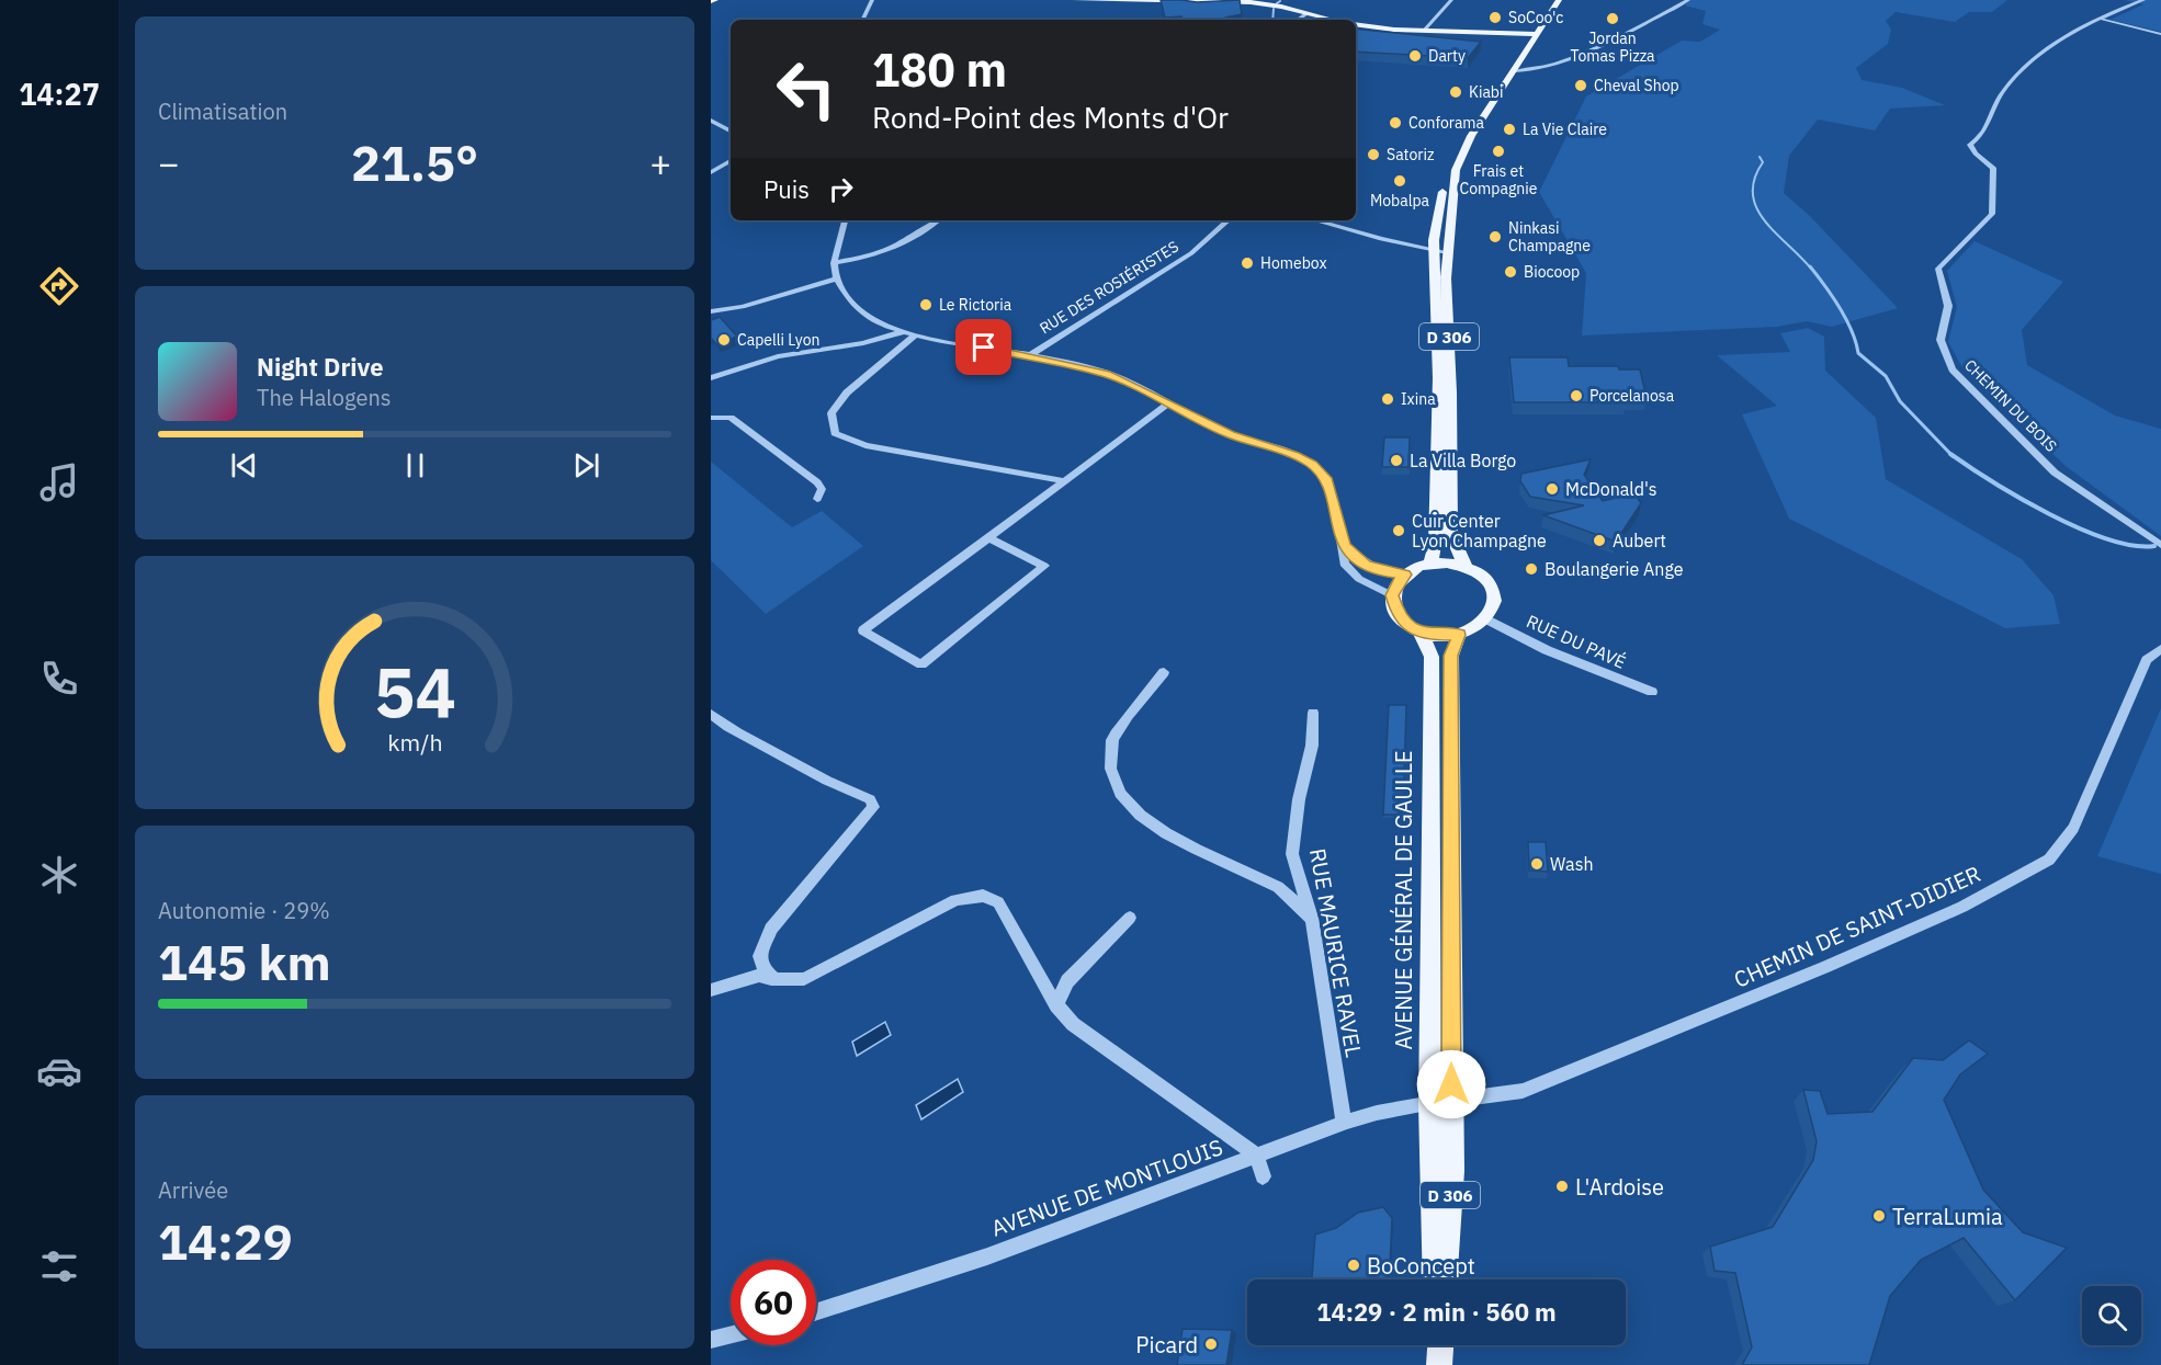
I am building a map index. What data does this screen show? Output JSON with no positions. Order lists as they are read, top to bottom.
{
  "streets": {
    "main road": ["D 306", "AVENUE GÉNÉRAL DE GAULLE"],
    "street": [
      "RUE DES ROSIÉRISTES",
      "CHEMIN DU BOIS",
      "RUE DU PAVÉ",
      "CHEMIN DE SAINT-DIDIER",
      "RUE MAURICE RAVEL",
      "AVENUE DE MONTLOUIS"
    ]
  },
  "crossings": [
    ["D 306", "RUE DU PAVÉ"],
    ["D 306", "AVENUE GÉNÉRAL DE GAULLE"],
    ["RUE DU PAVÉ", "AVENUE GÉNÉRAL DE GAULLE"],
    ["AVENUE GÉNÉRAL DE GAULLE", "CHEMIN DE SAINT-DIDIER"],
    ["AVENUE GÉNÉRAL DE GAULLE", "AVENUE DE MONTLOUIS"],
    ["CHEMIN DE SAINT-DIDIER", "AVENUE DE MONTLOUIS"],
    ["RUE MAURICE RAVEL", "AVENUE DE MONTLOUIS"]
  ],
  "places": [
    "SoCoo'c",
    "Jordan Tomas Pizza",
    "Darty",
    "Cheval Shop",
    "Kiabi",
    "Conforama",
    "La Vie Claire",
    "Frais et Compagnie",
    "Satoriz",
    "Mobalpa",
    "Ninkasi Champagne",
    "Homebox",
    "Biocoop",
    "Le Rictoria",
    "Capelli Lyon",
    "Porcelanosa",
    "Ixina",
    "La Villa Borgo",
    "McDonald's",
    "Cuir Center Lyon Champagne",
    "Aubert",
    "Boulangerie Ange",
    "Wash",
    "L'Ardoise",
    "TerraLumia",
    "BoConcept",
    "Picard"
  ],
  "page": {
    "tabs": "14:27",
    "tile": [
      "Climatisation",
      ["Autonomie · 29%", "145 km"],
      ["Arrivée", "14:29"]
    ],
    "turn": ["180 m", "Rond-Point des Monts d'Or"],
    "heat": ["−", "21.5°", "+"],
    "then": "Puis",
    "song": ["Night Drive", "The Halogens"],
    "limit": "60",
    "trip": "14:29 · 2 min · 560 m",
    "gauge": ["54", "km/h"]
  }
}
